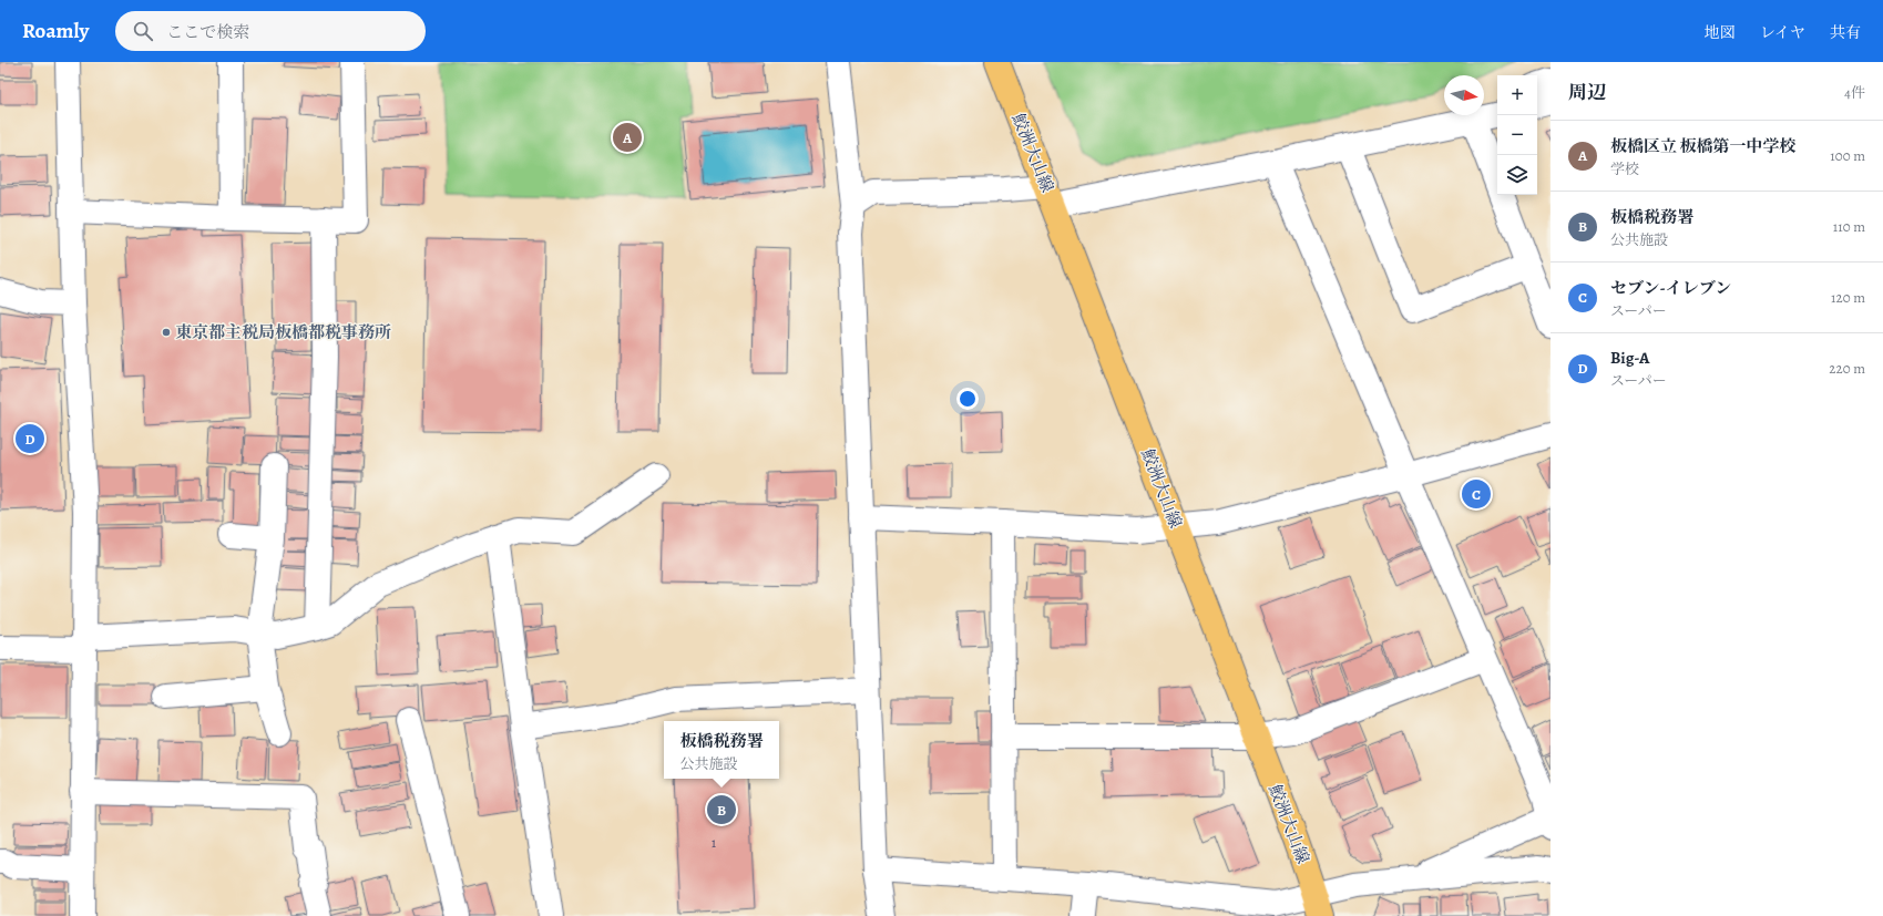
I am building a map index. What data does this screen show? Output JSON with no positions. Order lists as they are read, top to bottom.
{
  "streets": {
    "main road": ["鮫洲大山線"]
  },
  "places": ["東京都主税局板橋都税事務所"],
  "house_numbers": ["1"],
  "north": "right",
  "page": {
    "header": "Roamly",
    "search": "ここで検索",
    "nav": ["地図", "レイヤ", "共有"],
    "heading": ["周辺", "4件"],
    "map_buttons": ["+", "−"],
    "list": [
      {
        "mark": "A",
        "name": "板橋区立 板橋第一中学校",
        "note": "学校",
        "value": "100 m"
      },
      {
        "mark": "B",
        "name": "板橋税務署",
        "note": "公共施設",
        "value": "110 m"
      },
      {
        "mark": "C",
        "name": "セブン-イレブン",
        "note": "スーパー",
        "value": "120 m"
      },
      {
        "mark": "D",
        "name": "Big-A",
        "note": "スーパー",
        "value": "220 m"
      }
    ],
    "pins": [
      "A",
      "D",
      "C",
      "B"
    ],
    "popup": ["板橋税務署", "公共施設"]
  }
}
